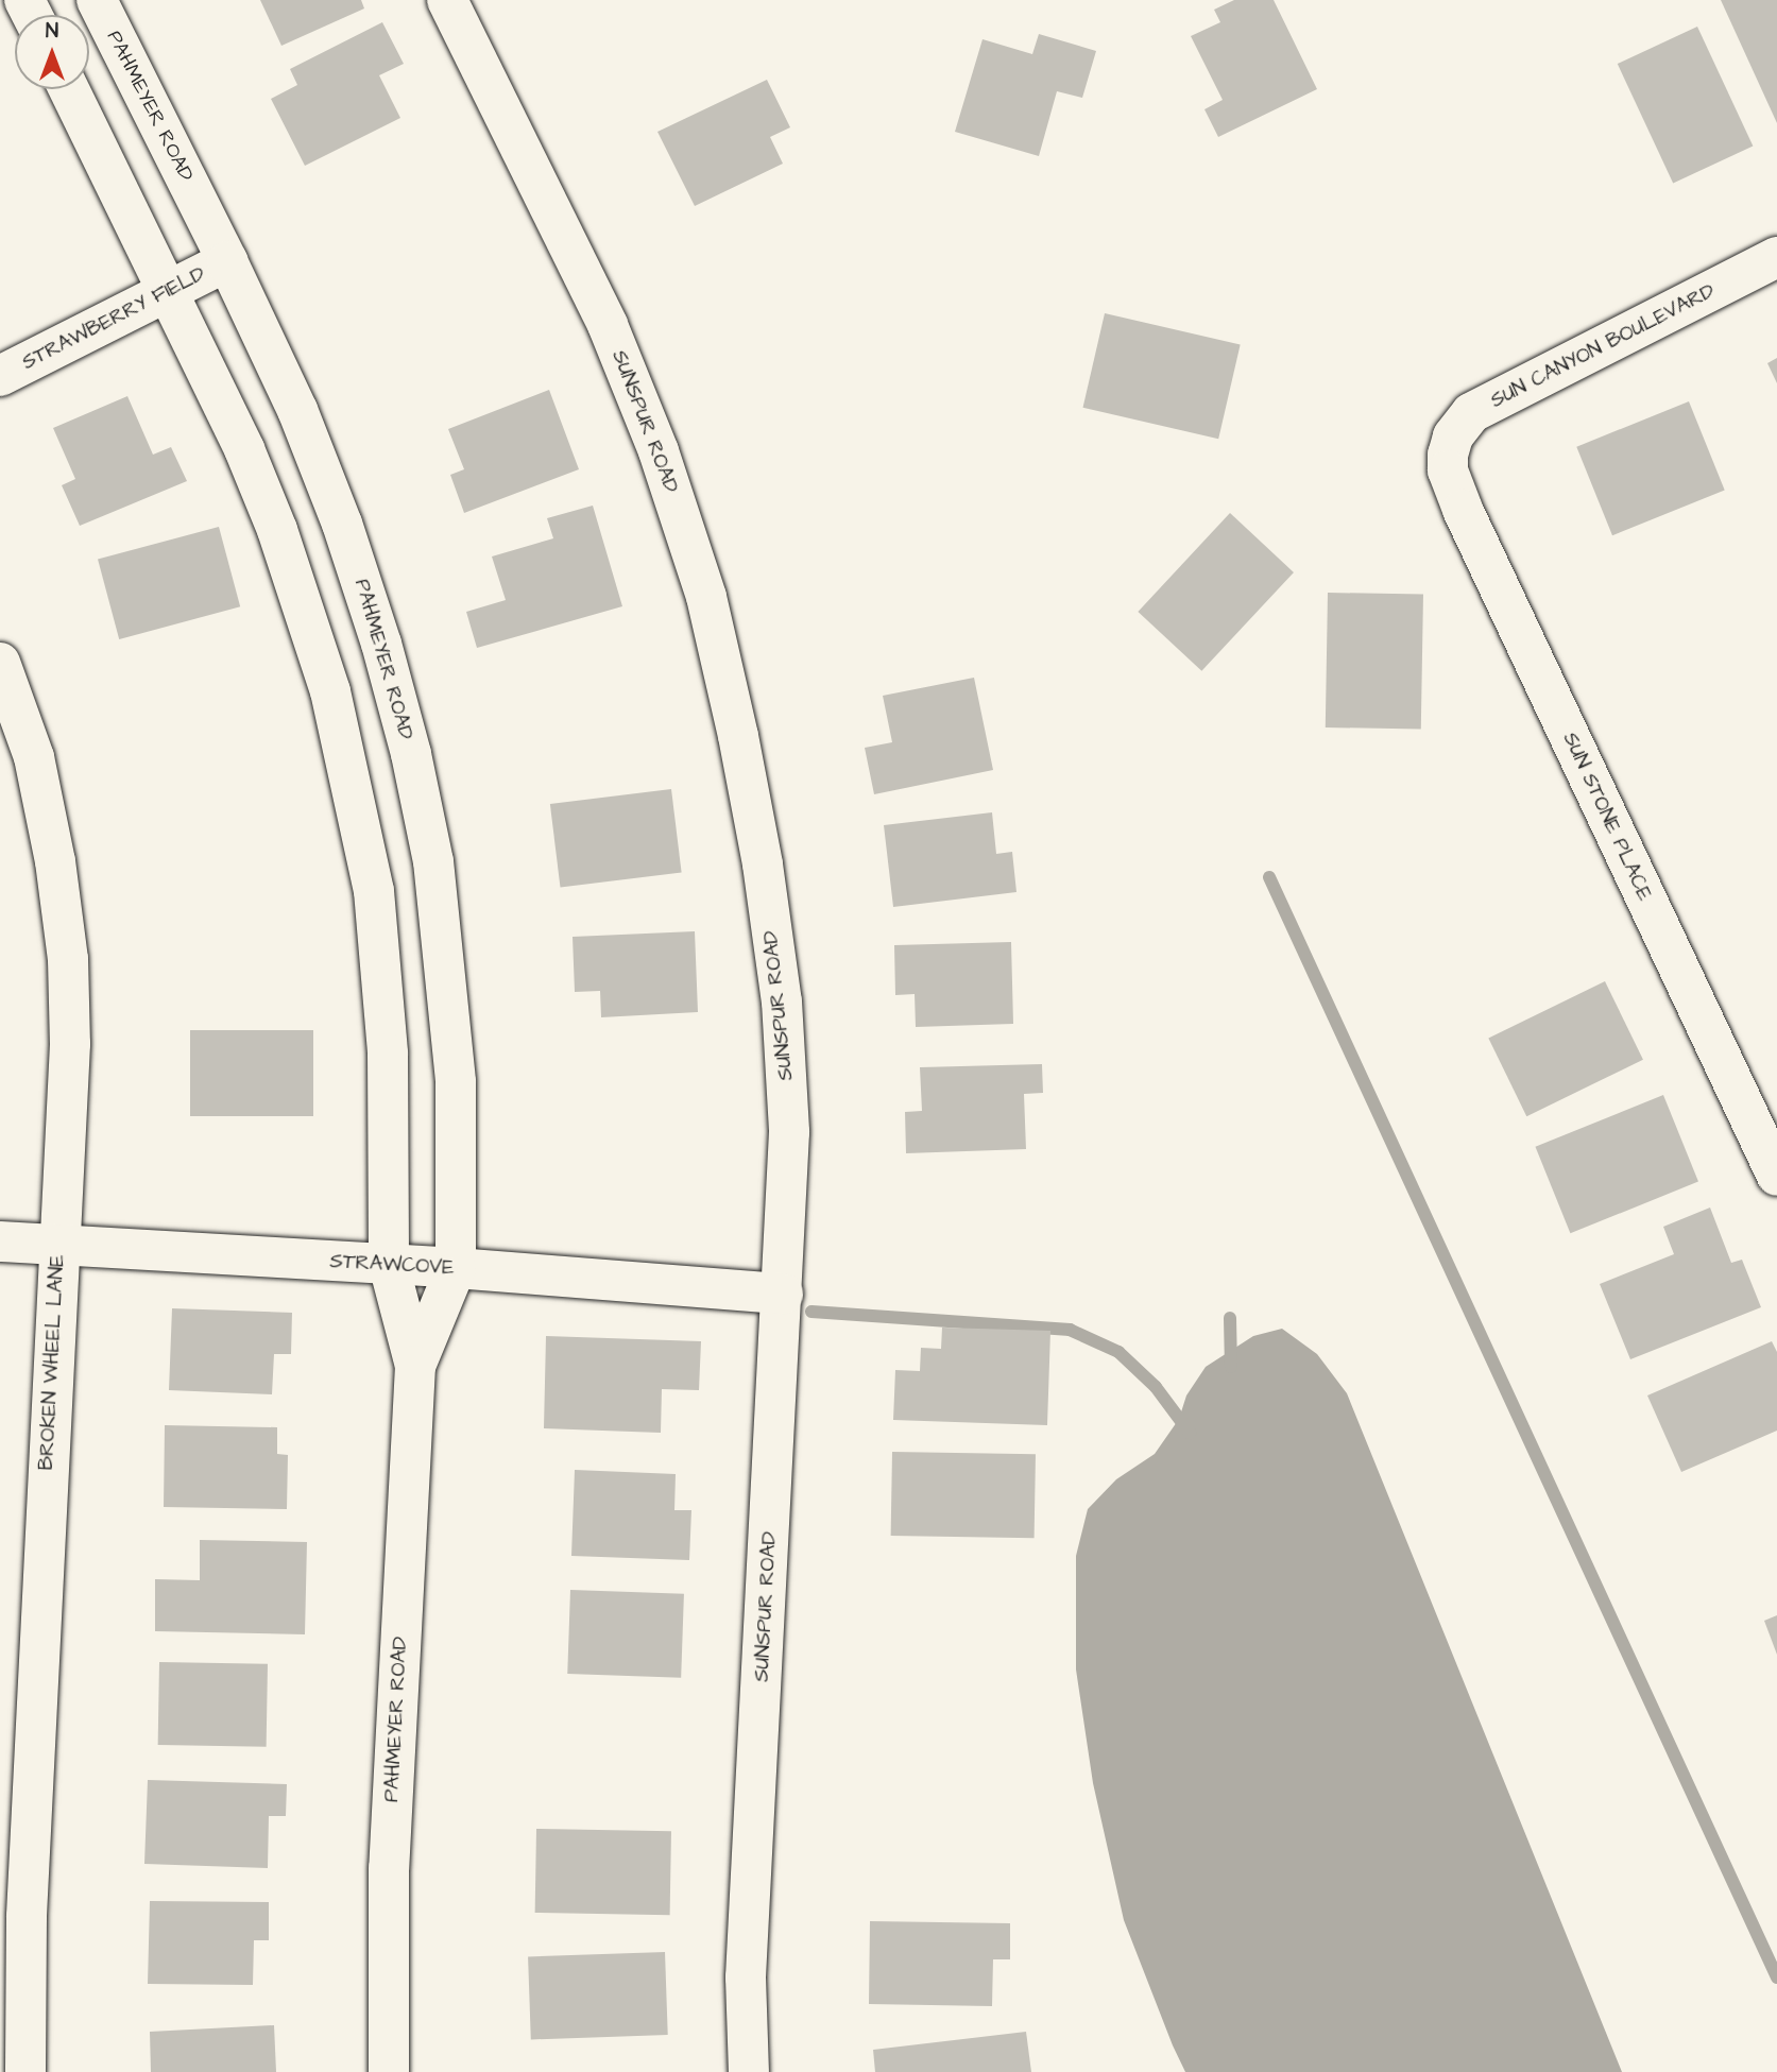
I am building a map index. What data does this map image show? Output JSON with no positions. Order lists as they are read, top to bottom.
{
  "streets": {
    "street": [
      "PAHMEYER ROAD",
      "STRAWBERRY FIELD",
      "SUN CANYON BOULEVARD",
      "SUNSPUR ROAD",
      "SUN STONE PLACE",
      "STRAWCOVE",
      "BROKEN WHEEL LANE"
    ]
  },
  "crossings": [
    ["PAHMEYER ROAD", "STRAWBERRY FIELD"],
    ["PAHMEYER ROAD", "STRAWCOVE"],
    ["SUN CANYON BOULEVARD", "SUN STONE PLACE"],
    ["SUNSPUR ROAD", "STRAWCOVE"],
    ["STRAWCOVE", "BROKEN WHEEL LANE"]
  ],
  "north": "top"
}
